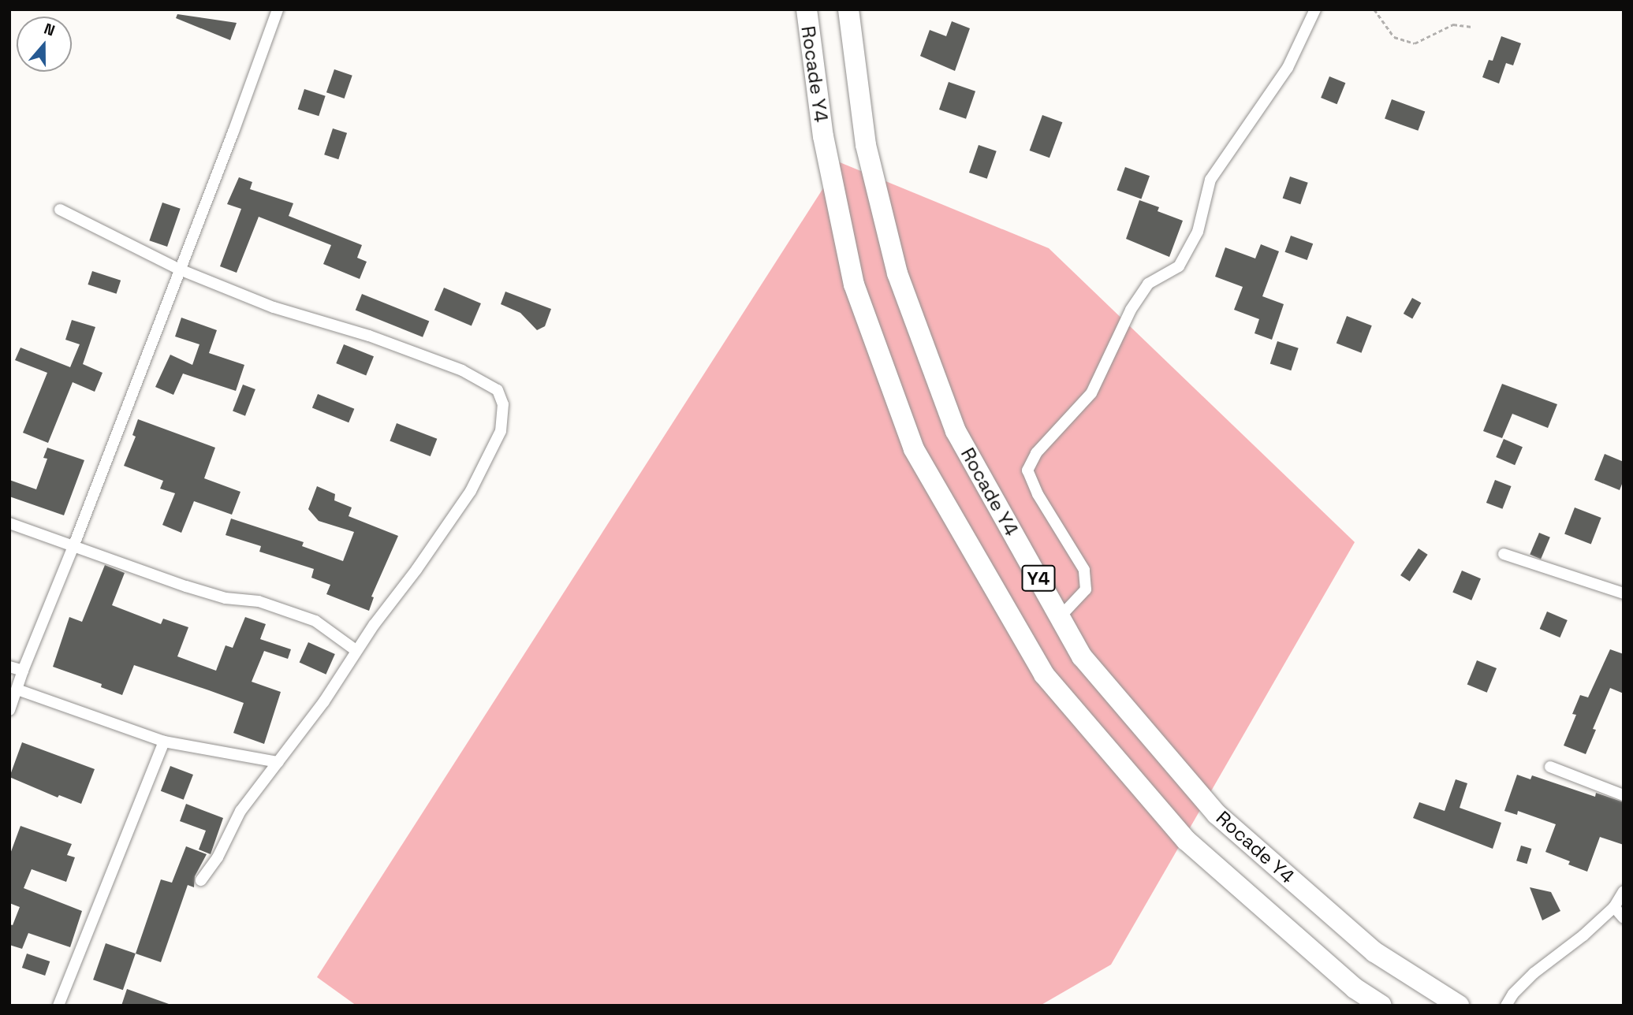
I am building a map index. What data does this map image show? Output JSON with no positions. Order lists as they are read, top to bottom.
{
  "streets": {
    "highway": ["Rocade Y4", "Y4"]
  },
  "north": "top"
}
